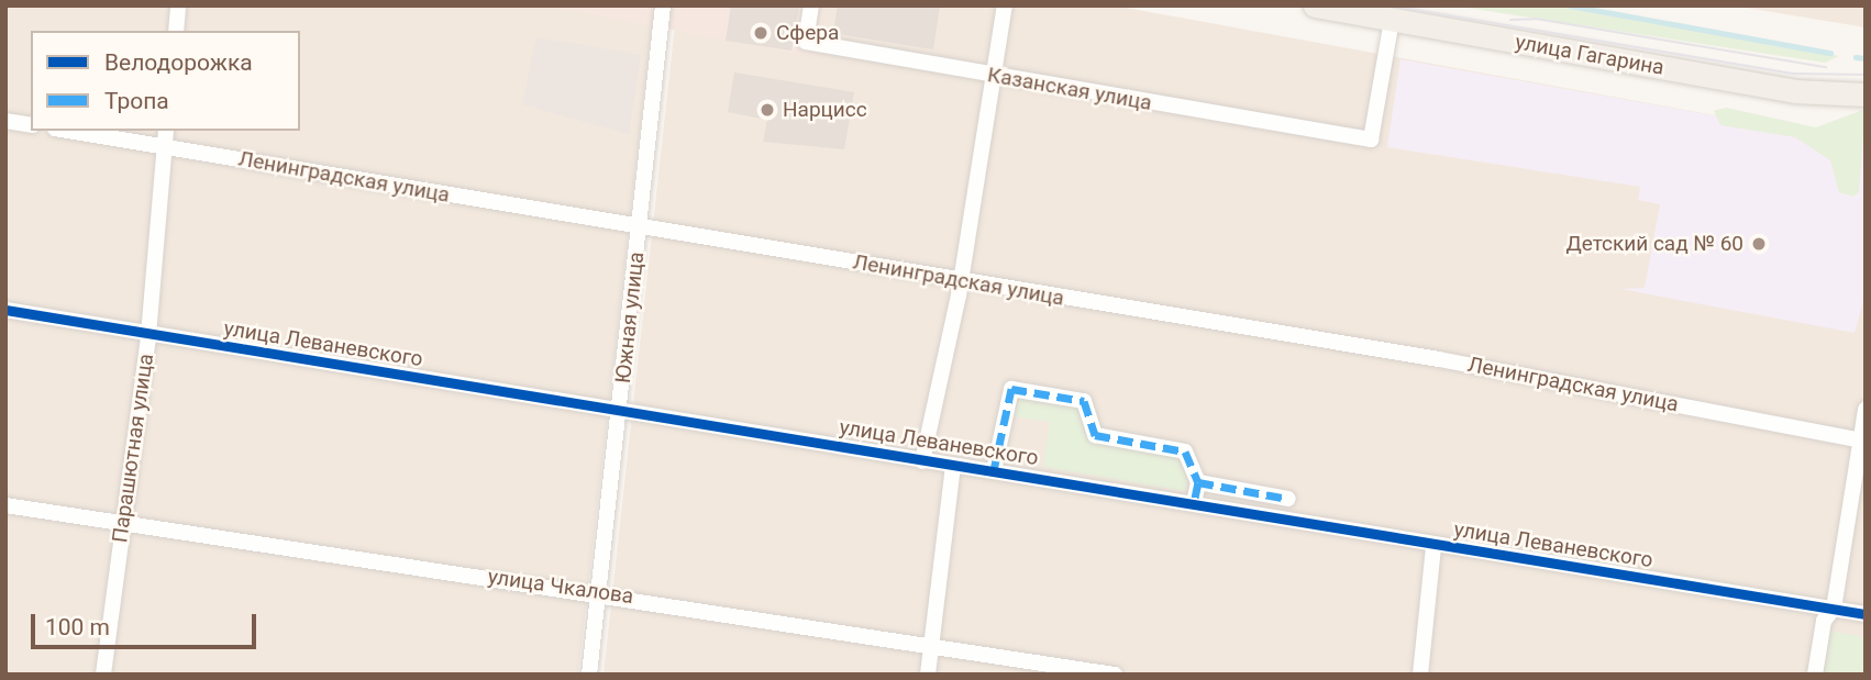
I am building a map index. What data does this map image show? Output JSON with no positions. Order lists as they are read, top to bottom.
{
  "streets": {
    "main road": ["улица Гагарина"],
    "street": [
      "Казанская улица",
      "Ленинградская улица",
      "Южная улица",
      "улица Леваневского",
      "Парашютная улица",
      "улица Чкалова"
    ]
  },
  "crossings": [
    ["улица Гагарина", "Казанская улица"],
    ["Ленинградская улица", "Южная улица"],
    ["Ленинградская улица", "Парашютная улица"],
    ["Южная улица", "улица Леваневского"],
    ["Южная улица", "улица Чкалова"],
    ["улица Леваневского", "Парашютная улица"],
    ["Парашютная улица", "улица Чкалова"]
  ],
  "places": ["Сфера", "Нарцисс", "Детский сад № 60"],
  "legend": ["Велодорожка", "Тропа"],
  "scale_bar": "100 m"
}
